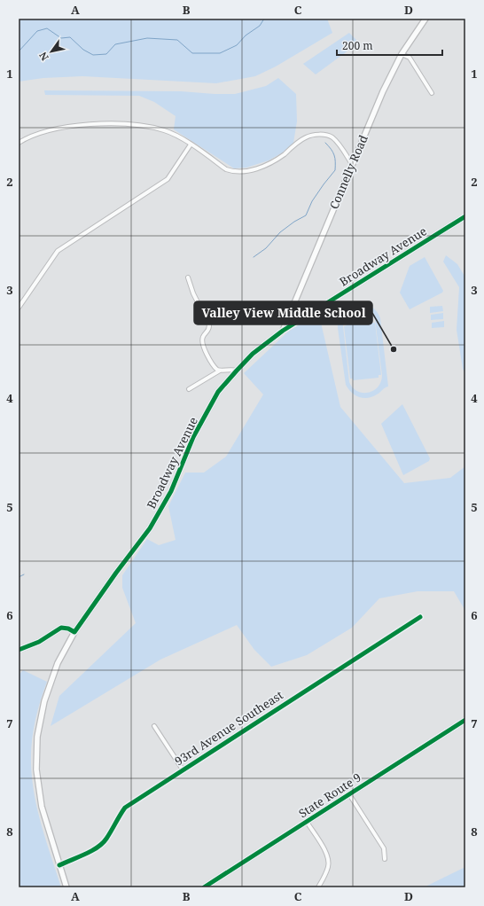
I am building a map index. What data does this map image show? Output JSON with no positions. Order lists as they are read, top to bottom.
{
  "streets": {
    "main road": ["State Route 9"],
    "street": ["Connelly Road", "Broadway Avenue", "93rd Avenue Southeast"]
  },
  "crossings": [
    ["Connelly Road", "Broadway Avenue"],
    ["Broadway Avenue", "93rd Avenue Southeast"]
  ],
  "places": ["Valley View Middle School"],
  "scale_bar": "200 m",
  "north": "bottom left",
  "grid": {
    "columns": [
      "A",
      "B",
      "C",
      "D"
    ],
    "rows": [
      "1",
      "2",
      "3",
      "4",
      "5",
      "6",
      "7",
      "8"
    ]
  }
}
